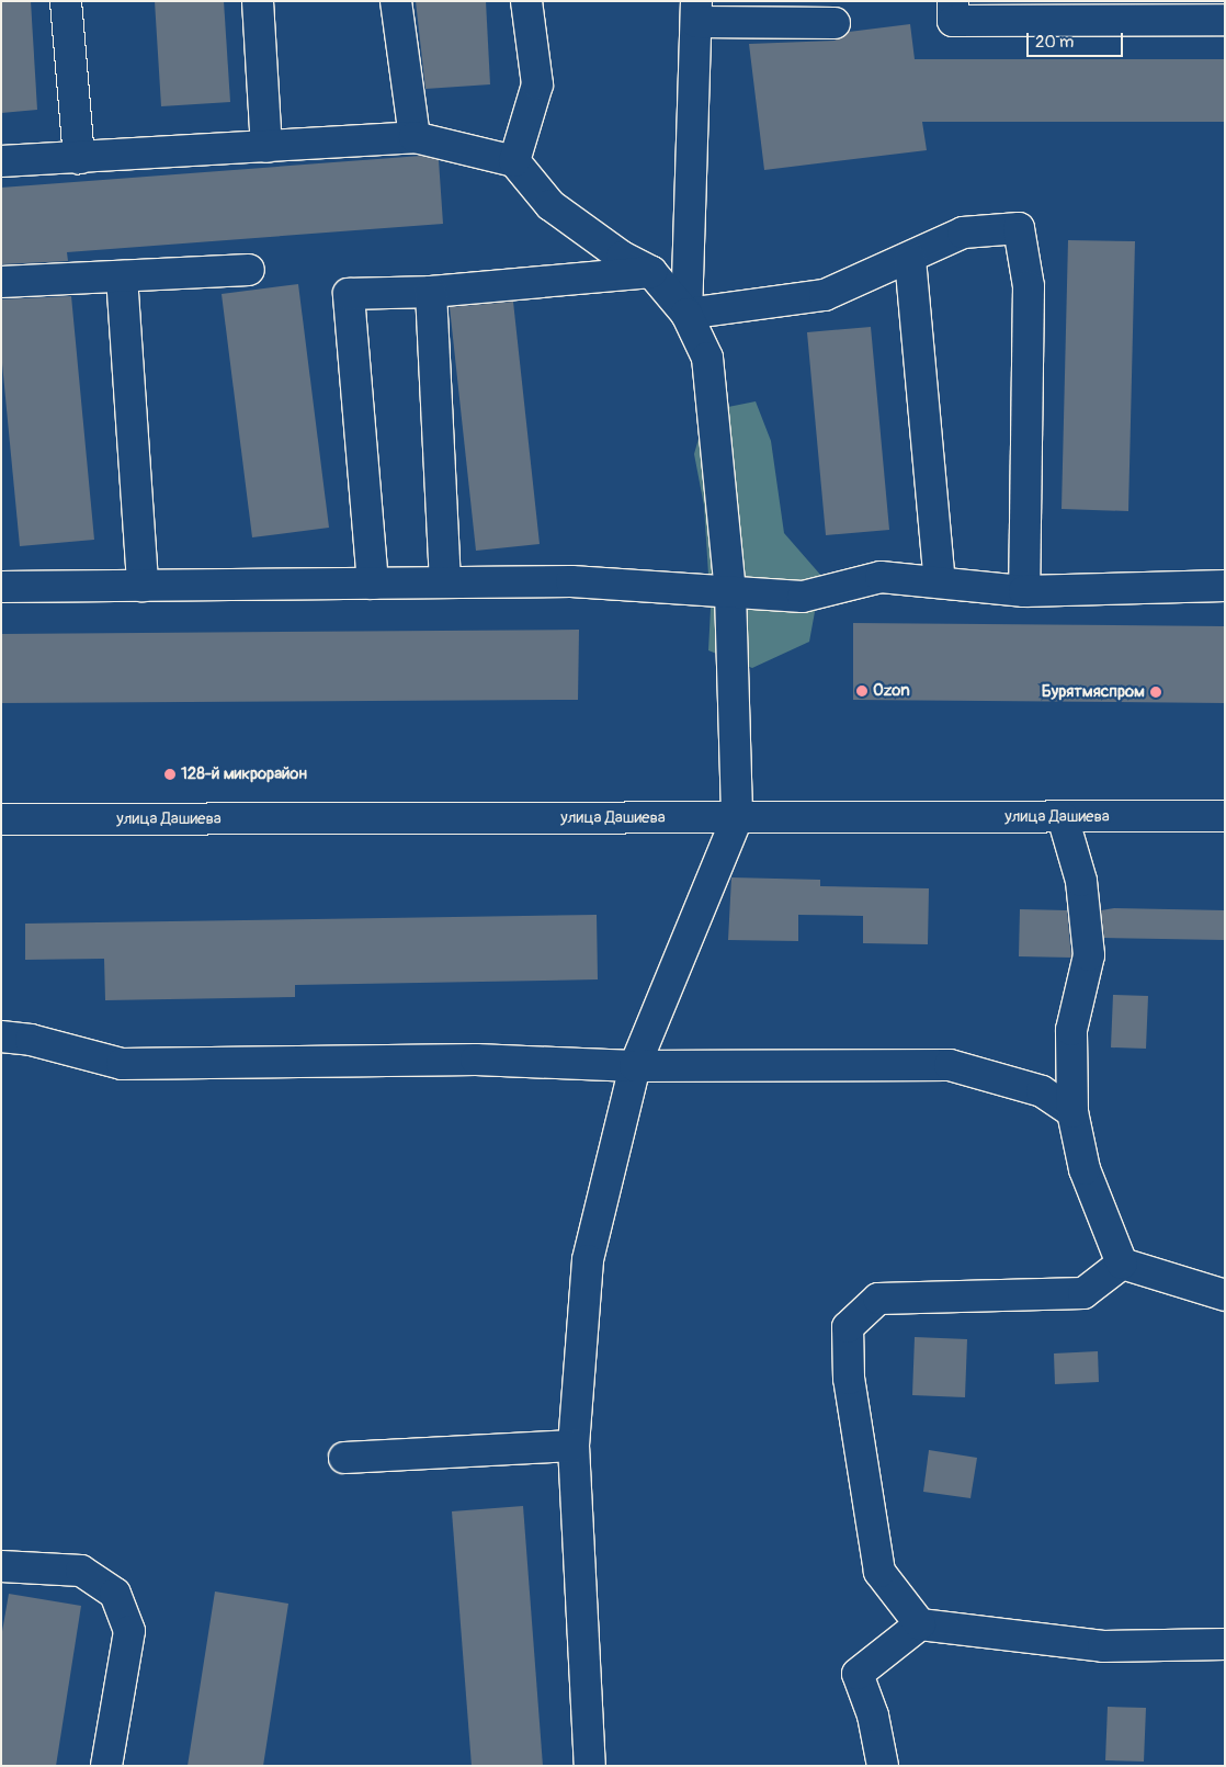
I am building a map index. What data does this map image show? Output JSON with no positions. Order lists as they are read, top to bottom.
{
  "streets": {
    "street": ["улица Дашиева"]
  },
  "places": ["Ozon", "Бурятмяспром", "128-й микрорайон"],
  "scale_bar": "20 m"
}
